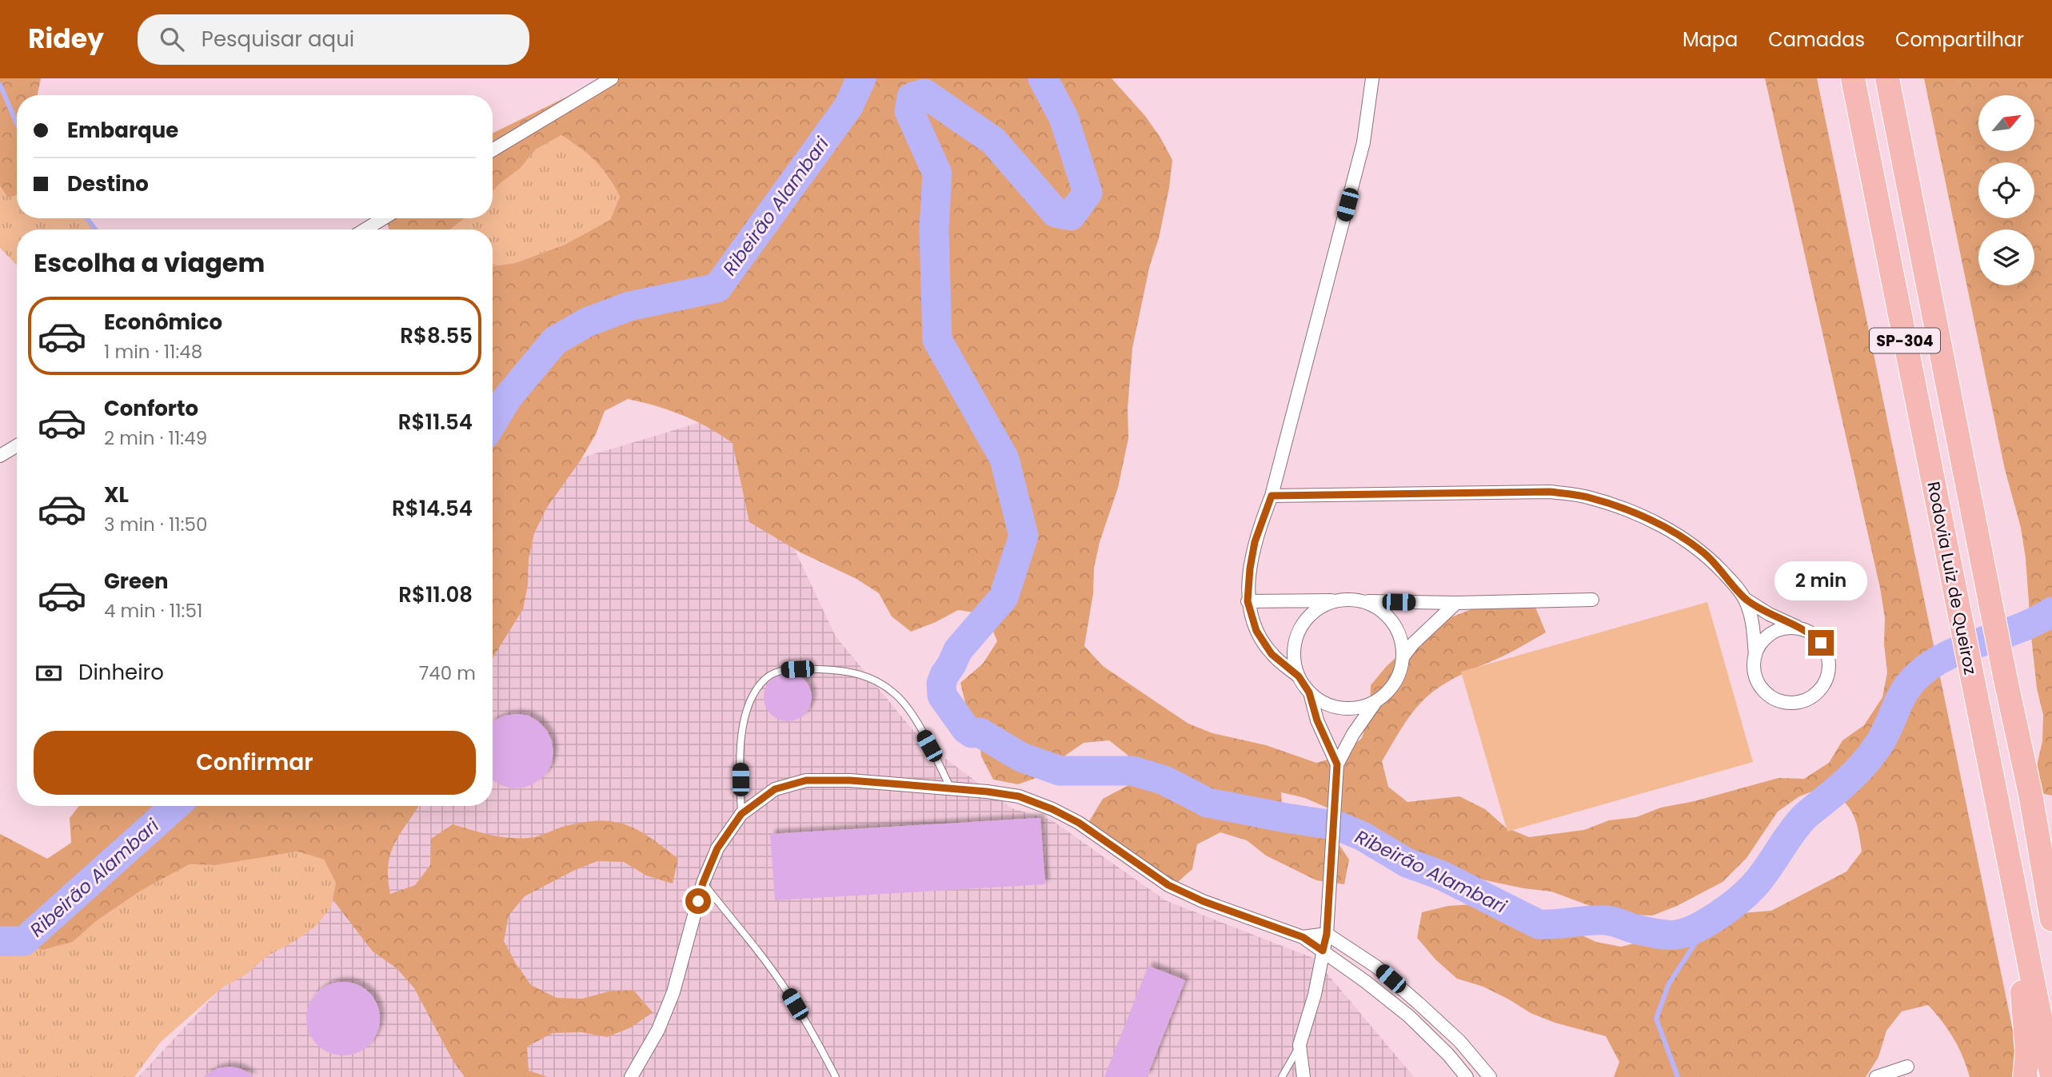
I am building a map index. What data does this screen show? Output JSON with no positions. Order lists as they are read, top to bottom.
{
  "streets": {
    "highway": ["SP-304", "Rodovia Luiz de Queiroz"]
  },
  "water": ["Ribeirão Alambari"],
  "north": "top right",
  "page": {
    "header": "Ridey",
    "search": "Pesquisar aqui",
    "nav": ["Mapa", "Camadas", "Compartilhar"],
    "banner": ["Embarque", "Destino"],
    "heading": "Escolha a viagem",
    "list": [
      {
        "name": "Econômico",
        "note": "1 min · 11:48",
        "value": "R$8.55"
      },
      {
        "name": "Conforto",
        "note": "2 min · 11:49",
        "value": "R$11.54"
      },
      {
        "name": "XL",
        "note": "3 min · 11:50",
        "value": "R$14.54"
      },
      {
        "name": "Green",
        "note": "4 min · 11:51",
        "value": "R$11.08"
      }
    ],
    "bubble": "2 min",
    "pay": ["Dinheiro", "740 m"],
    "buttons": "Confirmar"
  }
}
